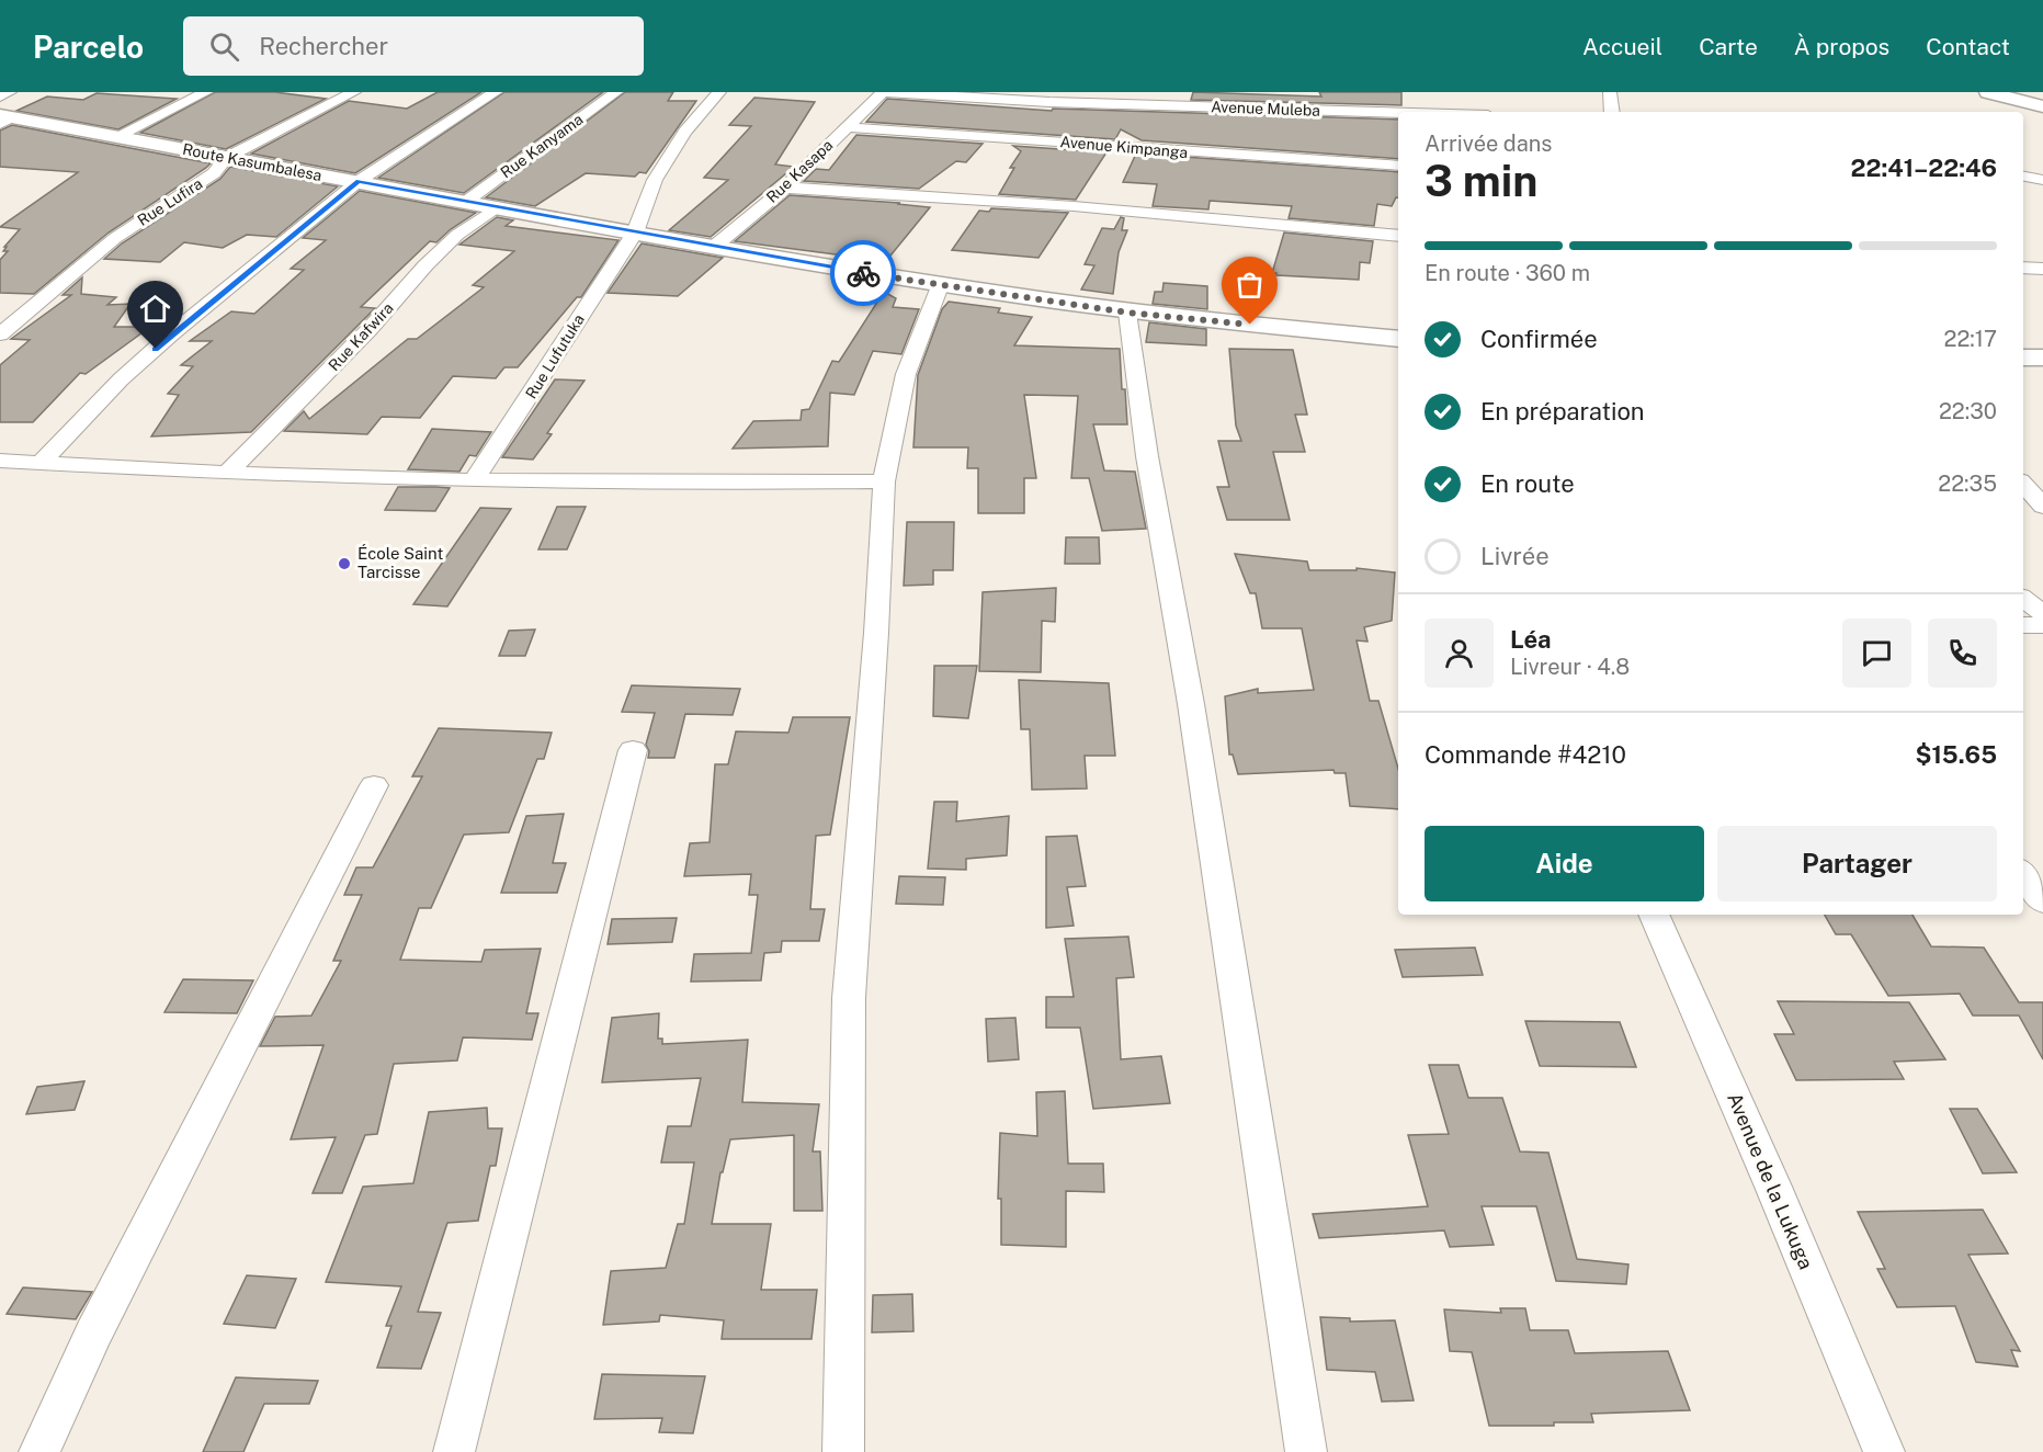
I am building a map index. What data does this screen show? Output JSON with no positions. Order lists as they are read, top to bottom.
{
  "streets": {
    "main road": ["Route Kasumbalesa"],
    "street": [
      "Avenue Muleba",
      "Rue Kanyama",
      "Avenue Kimpanga",
      "Rue Kasapa",
      "Rue Lufira",
      "Rue Kafwira",
      "Rue Lufutuka",
      "Avenue de la Lukuga"
    ]
  },
  "crossings": [
    ["Avenue Muleba", "Rue Kasapa"],
    ["Rue Kanyama", "Route Kasumbalesa"],
    ["Avenue Kimpanga", "Rue Kasapa"],
    ["Route Kasumbalesa", "Rue Kasapa"],
    ["Route Kasumbalesa", "Rue Lufira"],
    ["Route Kasumbalesa", "Rue Kafwira"],
    ["Route Kasumbalesa", "Rue Lufutuka"]
  ],
  "places": ["École Saint Tarcisse"],
  "page": {
    "header": "Parcelo",
    "search": "Rechercher",
    "nav": [
      "Accueil",
      "Carte",
      "À propos",
      "Contact"
    ],
    "heading": ["3 min", "Arrivée dans", "22:41–22:46"],
    "panel": [
      "Léa",
      "Livreur · 4.8",
      "Commande #4210",
      "$15.65"
    ],
    "bar": "En route · 360 m",
    "list": [
      ["Confirmée", "22:17"],
      ["En préparation", "22:30"],
      ["En route", "22:35"],
      "Livrée"
    ],
    "buttons": ["Aide", "Partager"]
  }
}
